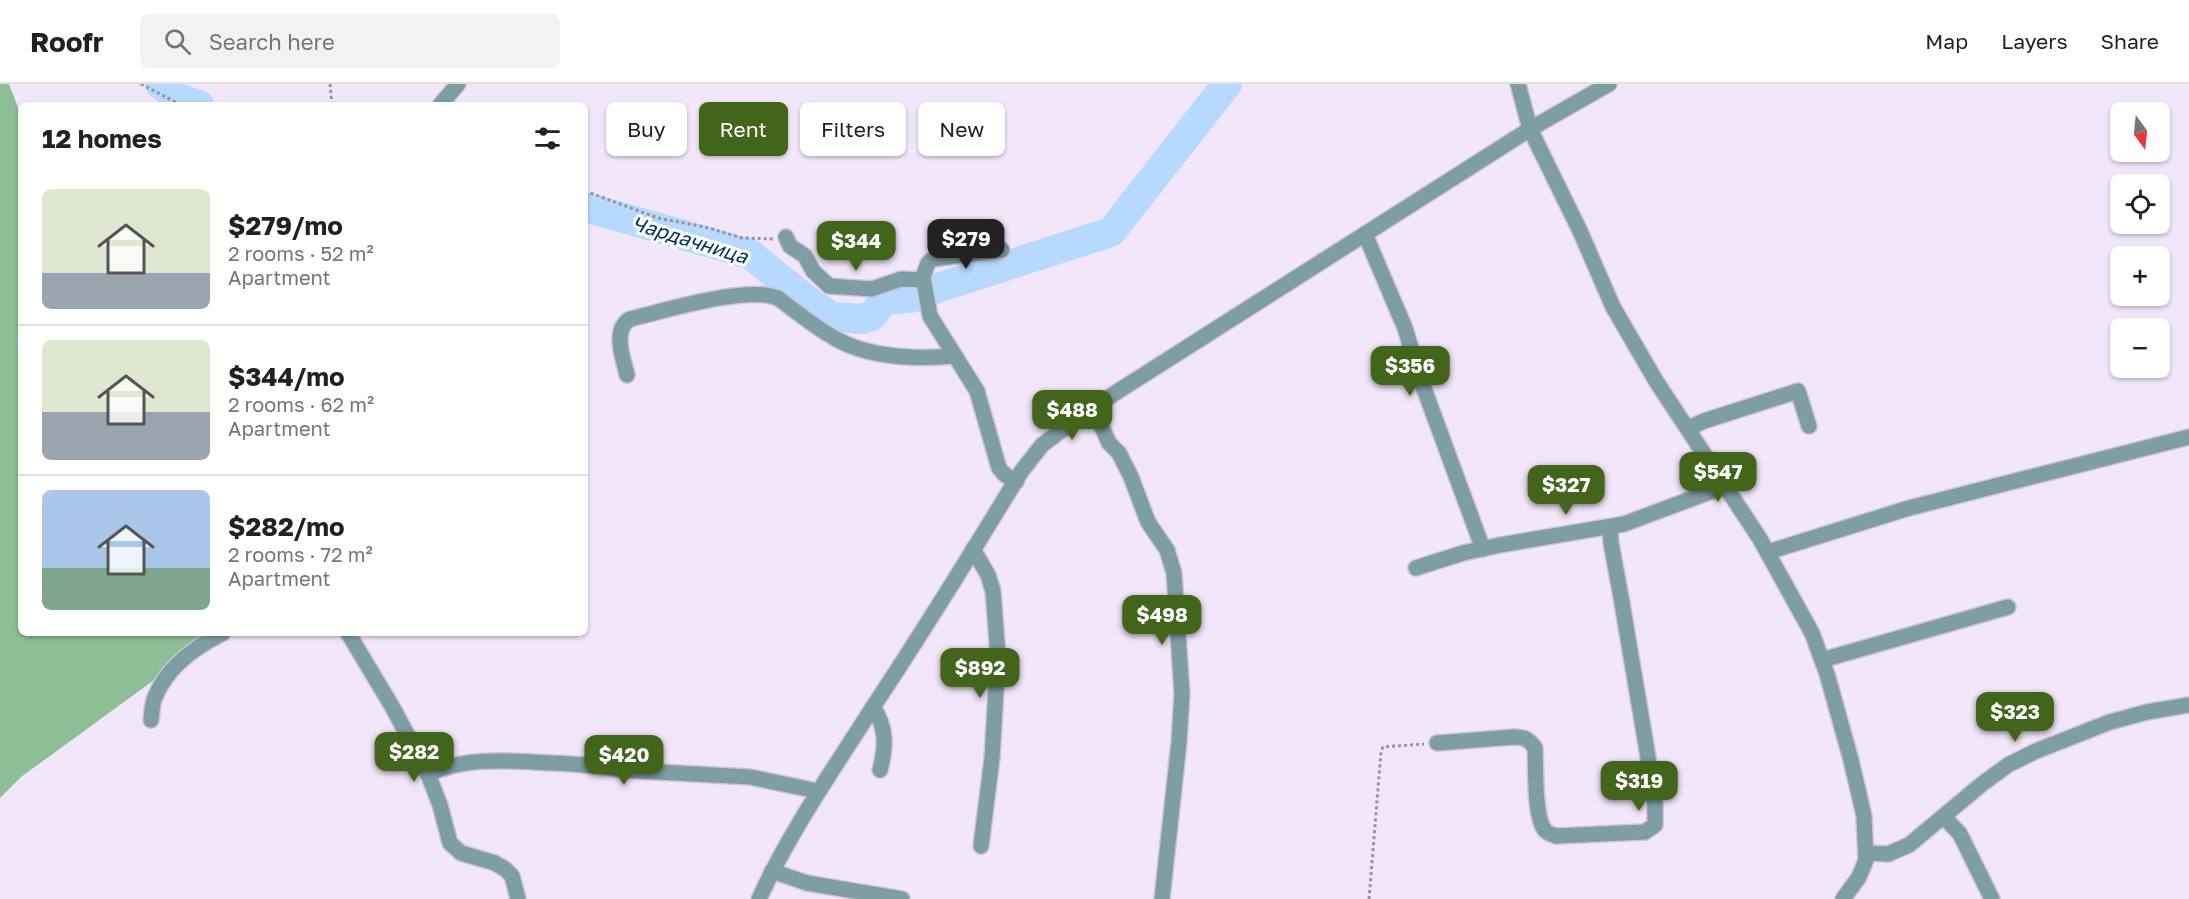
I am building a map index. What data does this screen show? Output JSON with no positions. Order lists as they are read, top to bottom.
{
  "water": ["Чардачница"],
  "north": "bottom",
  "page": {
    "header": "Roofr",
    "search": "Search here",
    "nav": ["Map", "Layers", "Share"],
    "map_buttons": ["+", "−"],
    "chip": [
      "Buy",
      "Rent",
      "Filters",
      "New"
    ],
    "heading": "12 homes",
    "list": [
      {
        "name": "$279/mo",
        "note": "2 rooms · 52 m² · Apartment"
      },
      {
        "name": "$344/mo",
        "note": "2 rooms · 62 m² · Apartment"
      },
      {
        "name": "$282/mo",
        "note": "2 rooms · 72 m² · Apartment"
      }
    ],
    "price": [
      "$279",
      "$344",
      "$356",
      "$488",
      "$547",
      "$327",
      "$498",
      "$892",
      "$323",
      "$282",
      "$420",
      "$319"
    ]
  }
}
